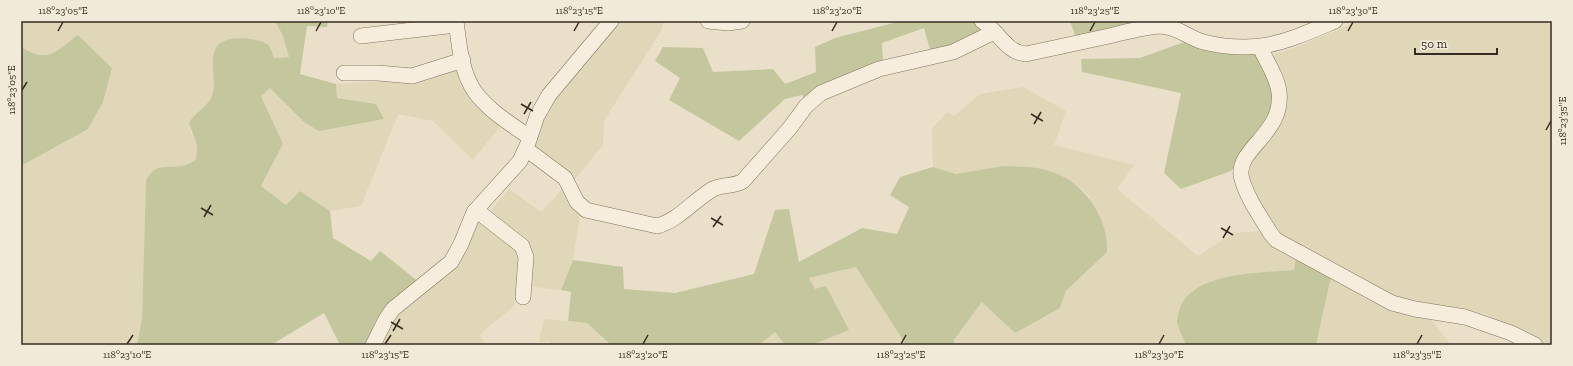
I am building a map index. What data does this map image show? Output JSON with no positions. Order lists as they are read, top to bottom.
{
  "scale_bar": "50 m",
  "coordinates": [
    "118°23'05\"E",
    "118°23'10\"E",
    "118°23'15\"E",
    "118°23'20\"E",
    "118°23'25\"E",
    "118°23'30\"E",
    "118°23'35\"E"
  ]
}
